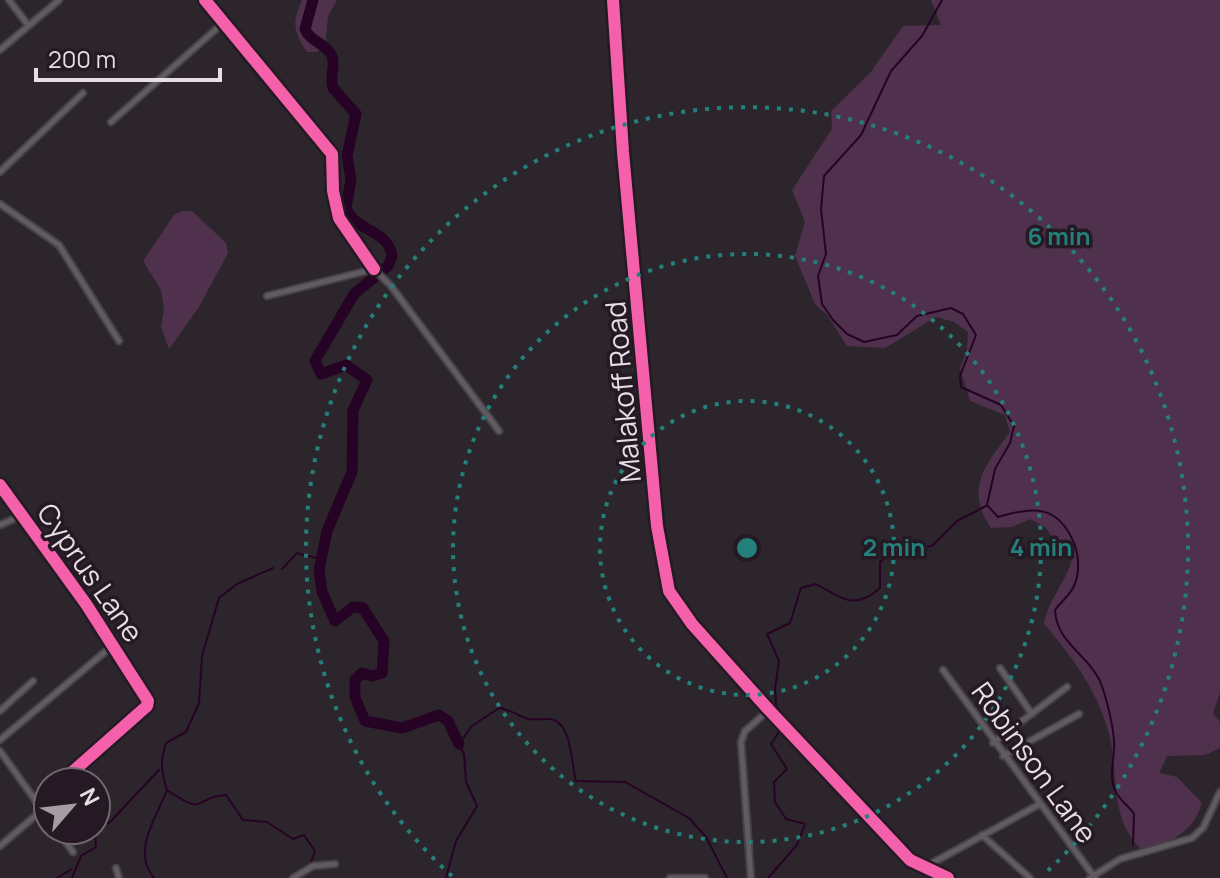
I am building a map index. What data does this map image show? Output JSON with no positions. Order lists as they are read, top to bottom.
{
  "streets": {
    "street": ["Malakoff Road", "Cyprus Lane", "Robinson Lane"]
  },
  "scale_bar": "200 m",
  "north": "top right",
  "rings": ["6 min", "2 min", "4 min"]
}
